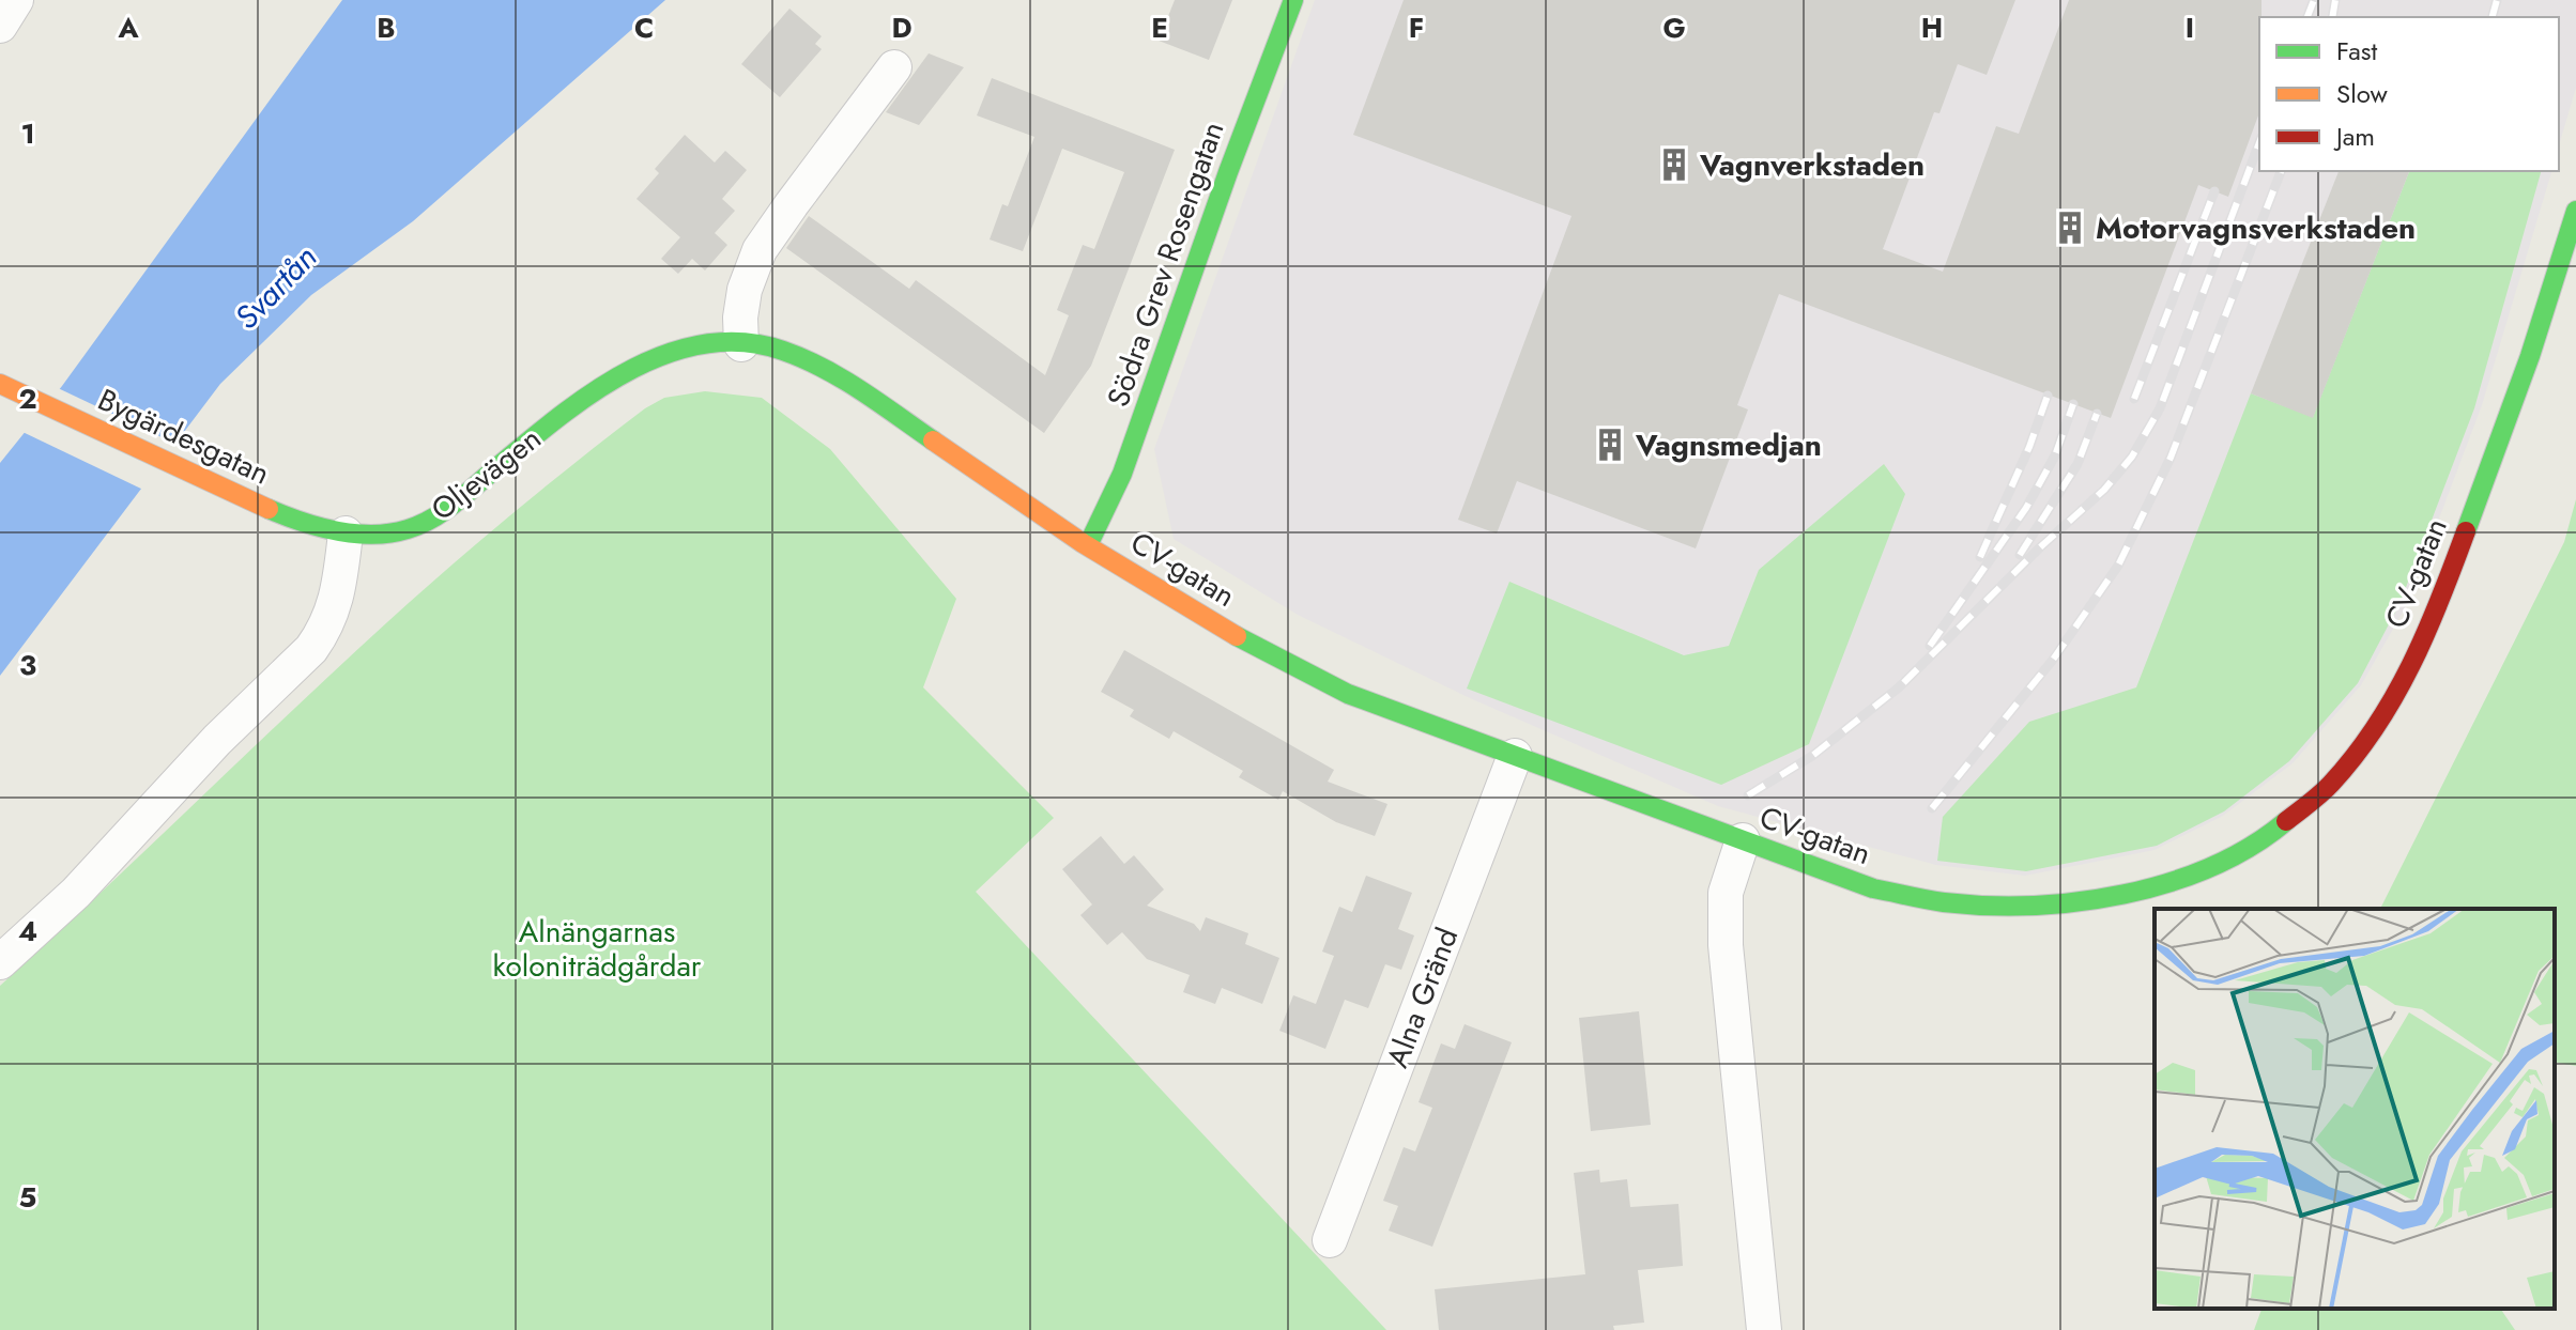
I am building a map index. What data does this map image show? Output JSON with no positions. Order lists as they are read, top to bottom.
{
  "streets": {
    "street": [
      "Södra Grev Rosengatan",
      "Bygärdesgatan",
      "Oljevägen",
      "CV-gatan",
      "Alna Gränd"
    ]
  },
  "crossings": [
    ["Södra Grev Rosengatan", "CV-gatan"],
    ["Bygärdesgatan", "Oljevägen"],
    ["Oljevägen", "CV-gatan"],
    ["CV-gatan", "Alna Gränd"]
  ],
  "water": ["Svartån"],
  "parks": ["Alnängarnas koloniträdgårdar"],
  "places": {
    "building": ["Vagnverkstaden", "Motorvagnsverkstaden", "Vagnsmedjan"]
  },
  "legend": ["Fast", "Slow", "Jam"],
  "grid": {
    "columns": [
      "A",
      "B",
      "C",
      "D",
      "E",
      "F",
      "G",
      "H",
      "I"
    ],
    "rows": [
      "1",
      "2",
      "3",
      "4",
      "5"
    ]
  }
}
